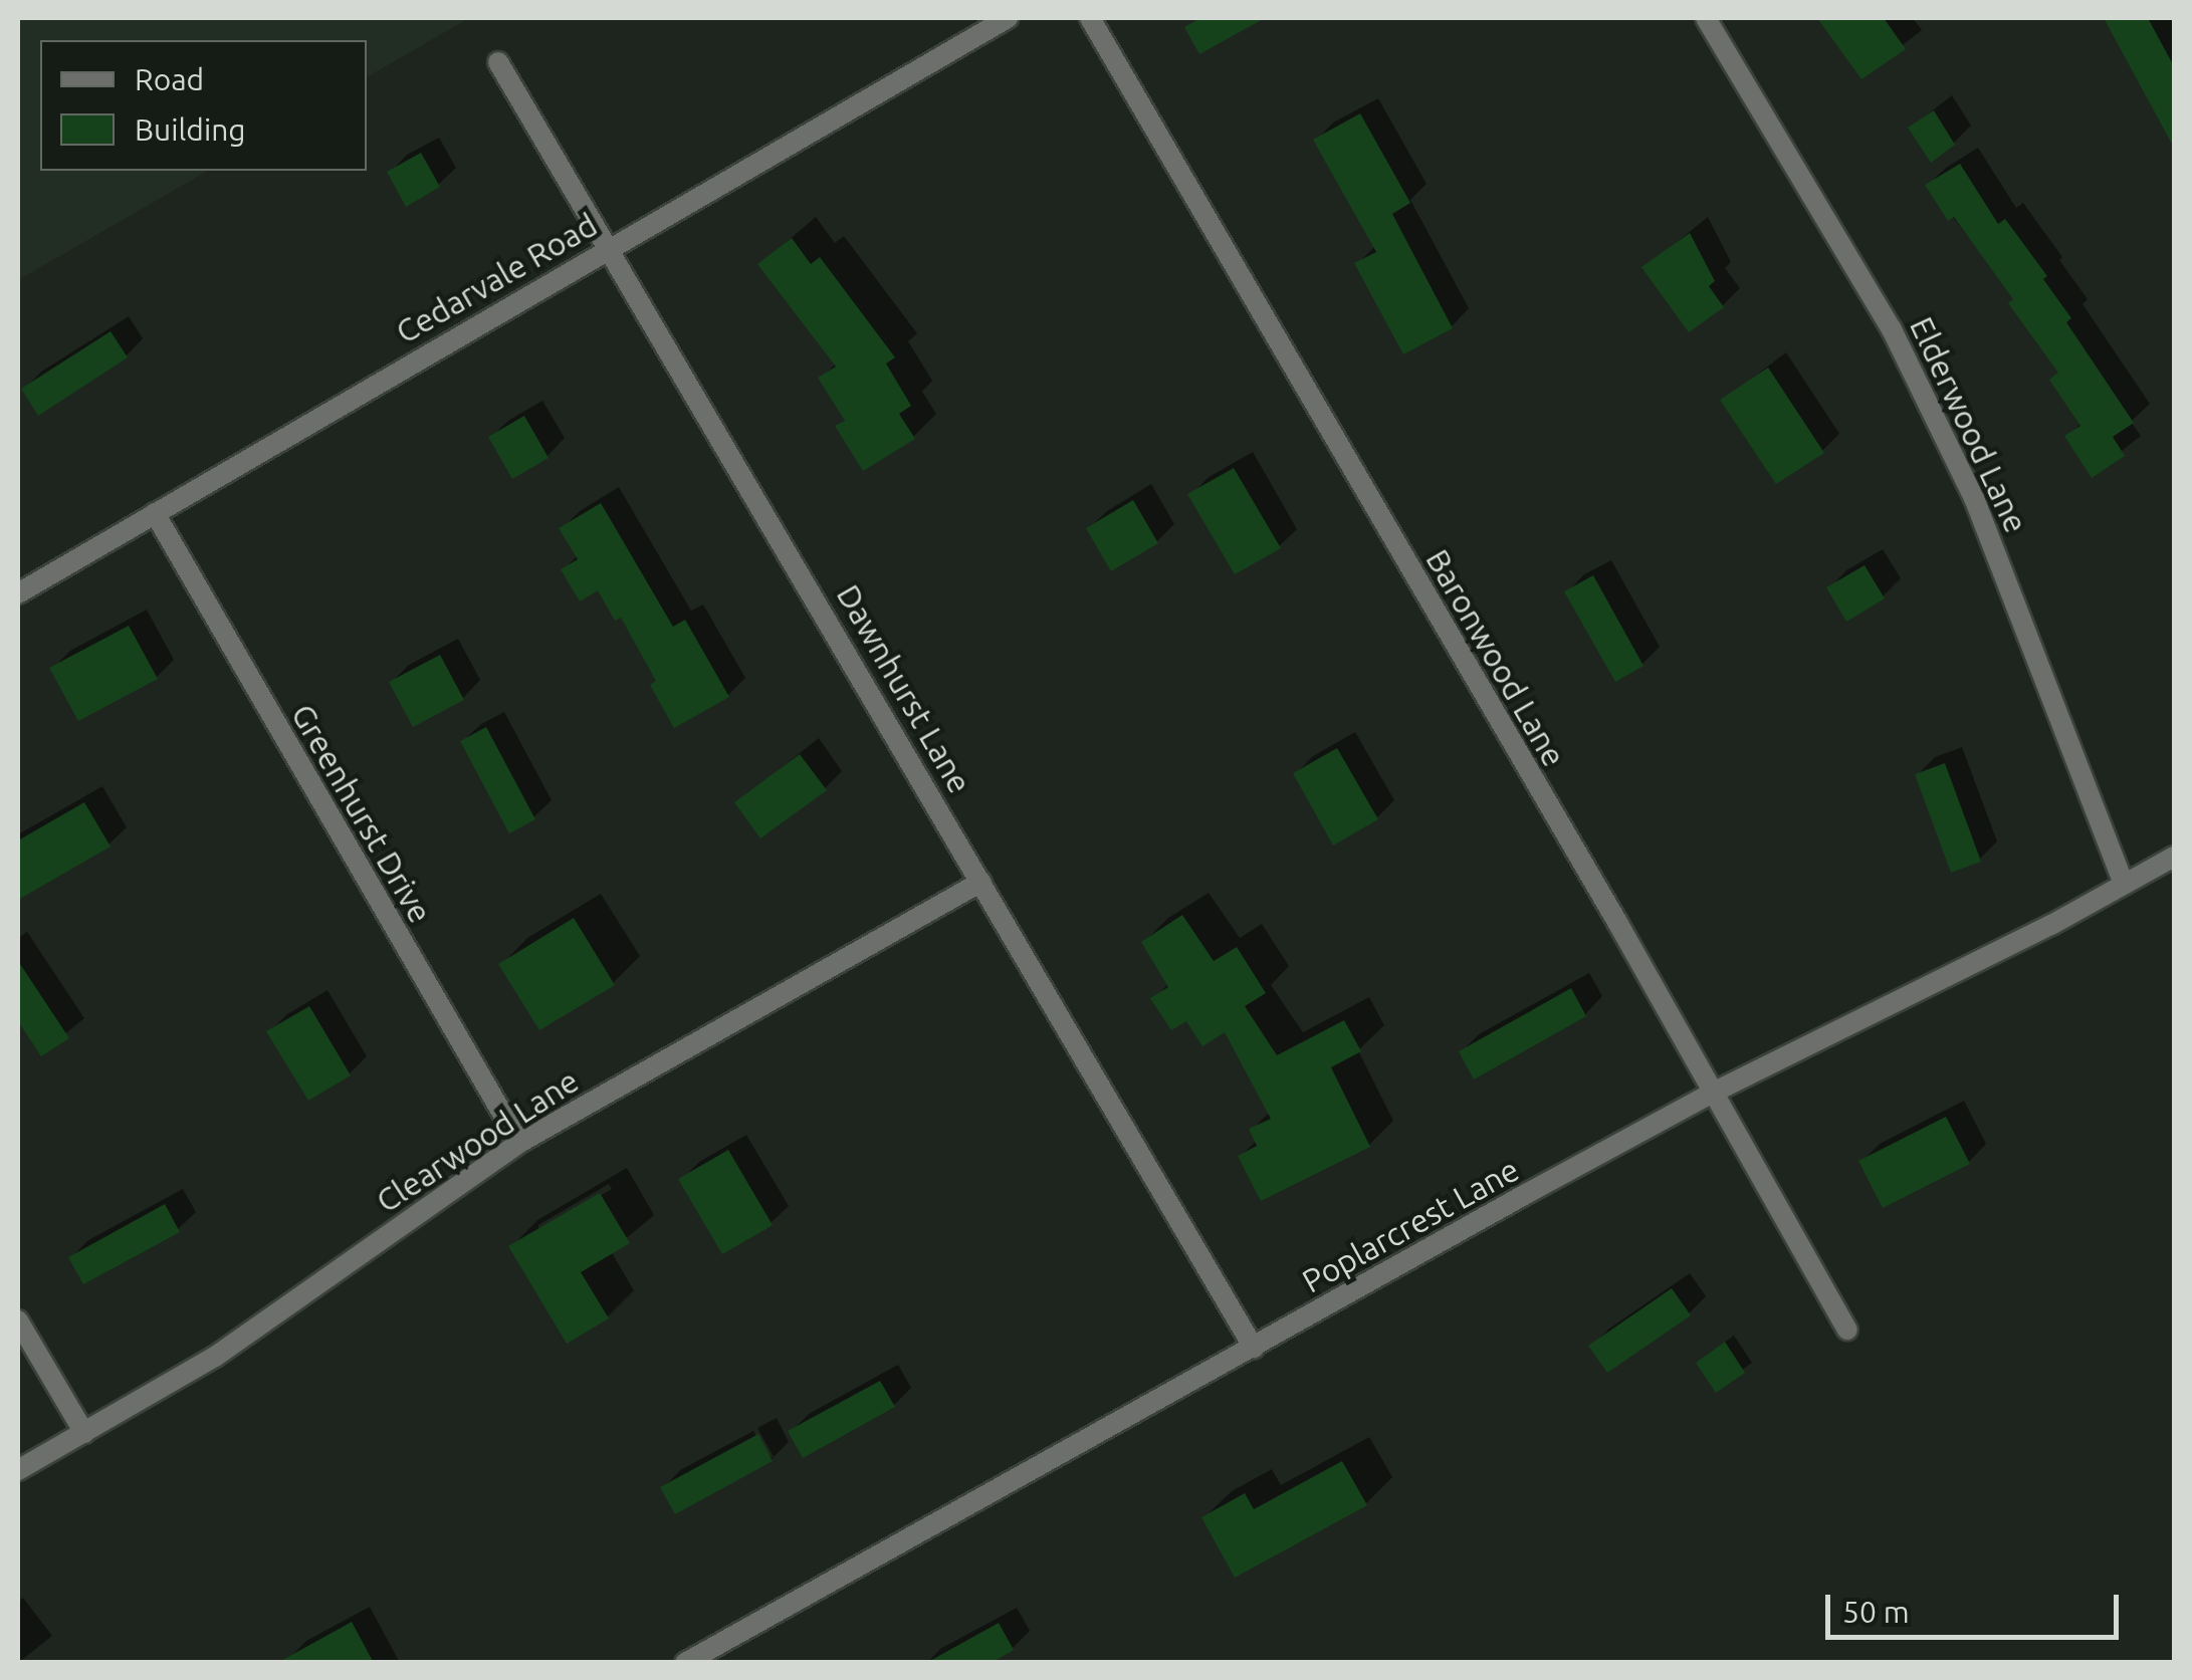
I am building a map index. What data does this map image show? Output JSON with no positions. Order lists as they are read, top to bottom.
{
  "streets": {
    "street": [
      "Cedarvale Road",
      "Elderwood Lane",
      "Baronwood Lane",
      "Dawnhurst Lane",
      "Greenhurst Drive",
      "Clearwood Lane",
      "Poplarcrest Lane"
    ]
  },
  "crossings": [
    ["Cedarvale Road", "Dawnhurst Lane"],
    ["Cedarvale Road", "Greenhurst Drive"],
    ["Elderwood Lane", "Poplarcrest Lane"],
    ["Baronwood Lane", "Poplarcrest Lane"],
    ["Dawnhurst Lane", "Clearwood Lane"],
    ["Dawnhurst Lane", "Poplarcrest Lane"],
    ["Greenhurst Drive", "Clearwood Lane"]
  ],
  "legend": ["Road", "Building"],
  "scale_bar": "50 m"
}
